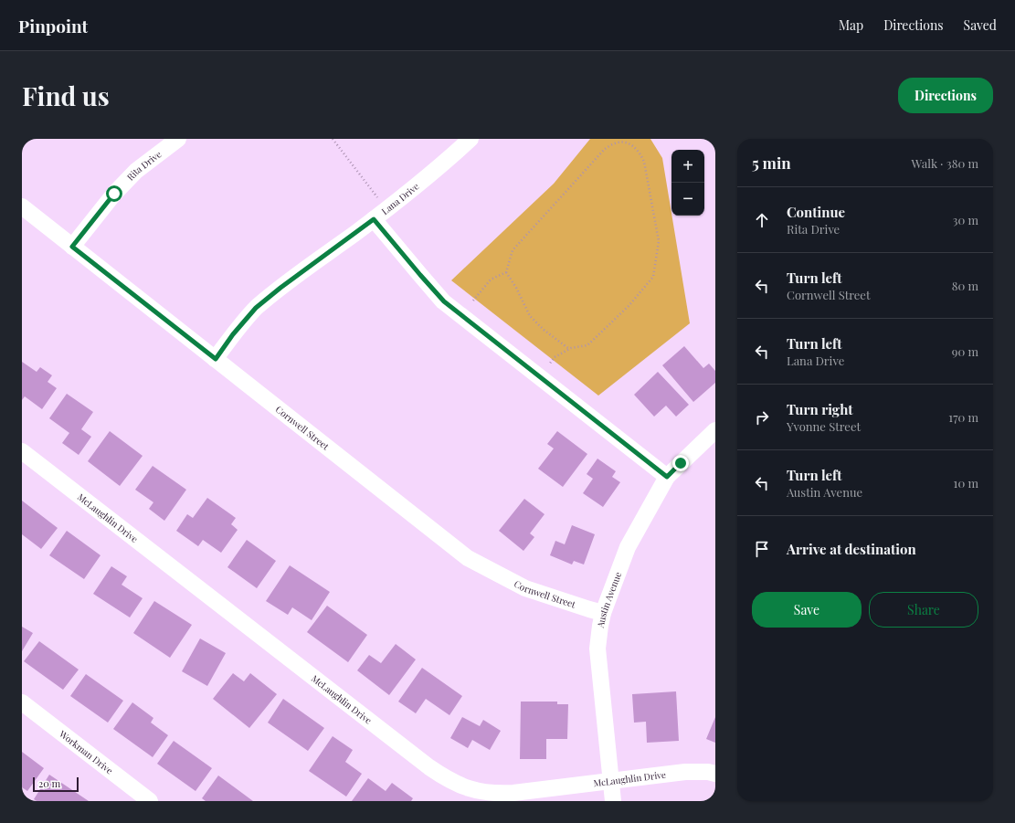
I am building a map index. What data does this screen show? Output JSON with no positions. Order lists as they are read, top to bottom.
{
  "streets": {
    "street": [
      "Rita Drive",
      "Lana Drive",
      "Cornwell Street",
      "McLaughlin Drive",
      "Austin Avenue",
      "Workman Drive"
    ]
  },
  "crossings": [
    ["Rita Drive", "Cornwell Street"],
    ["Lana Drive", "Cornwell Street"],
    ["Cornwell Street", "Austin Avenue"],
    ["McLaughlin Drive", "Austin Avenue"]
  ],
  "scale_bar": "20 m",
  "page": {
    "header": "Pinpoint",
    "nav": ["Map", "Directions", "Saved"],
    "buttons": [
      "Directions",
      ["Save", "Share"]
    ],
    "title": "Find us",
    "heading": ["5 min", "Walk · 380 m"],
    "map_buttons": ["+", "−"],
    "list": [
      ["Continue", "Rita Drive", "30 m"],
      ["Turn left", "Cornwell Street", "80 m"],
      ["Turn left", "Lana Drive", "90 m"],
      ["Turn right", "Yvonne Street", "170 m"],
      ["Turn left", "Austin Avenue", "10 m"],
      "Arrive at destination"
    ],
    "scale": "20 m"
  }
}
